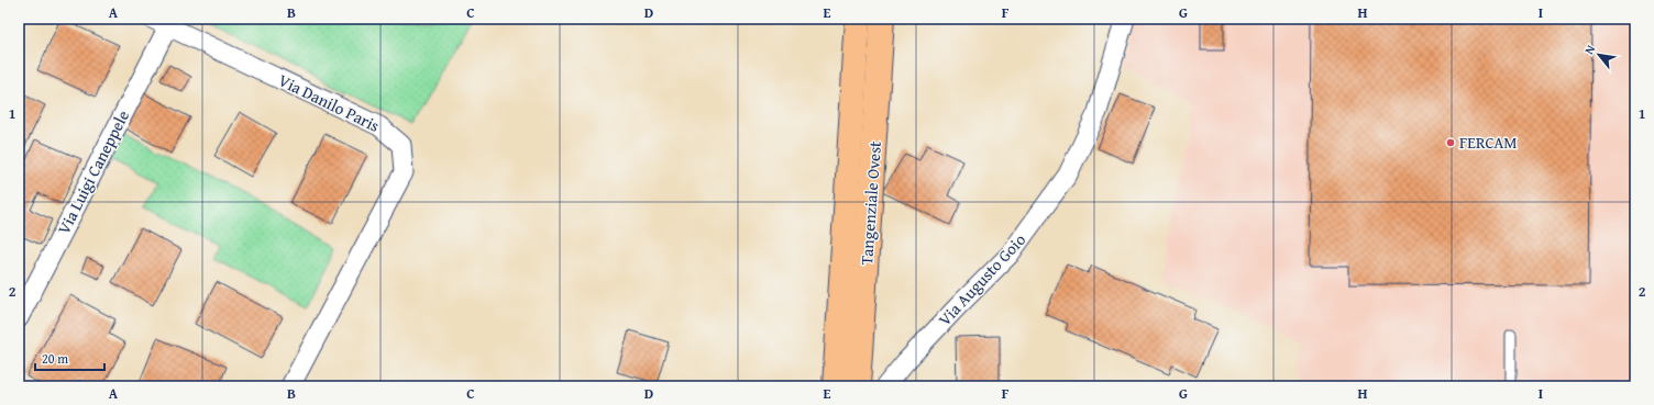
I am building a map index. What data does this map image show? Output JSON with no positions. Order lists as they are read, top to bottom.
{
  "streets": {
    "highway": ["Tangenziale Ovest"],
    "street": ["Via Danilo Paris", "Via Luigi Caneppele", "Via Augusto Goio"]
  },
  "crossings": [
    ["Via Danilo Paris", "Via Luigi Caneppele"]
  ],
  "places": ["FERCAM"],
  "scale_bar": "20 m",
  "north": "top left",
  "grid": {
    "columns": [
      "A",
      "B",
      "C",
      "D",
      "E",
      "F",
      "G",
      "H",
      "I"
    ],
    "rows": ["1", "2"]
  }
}
